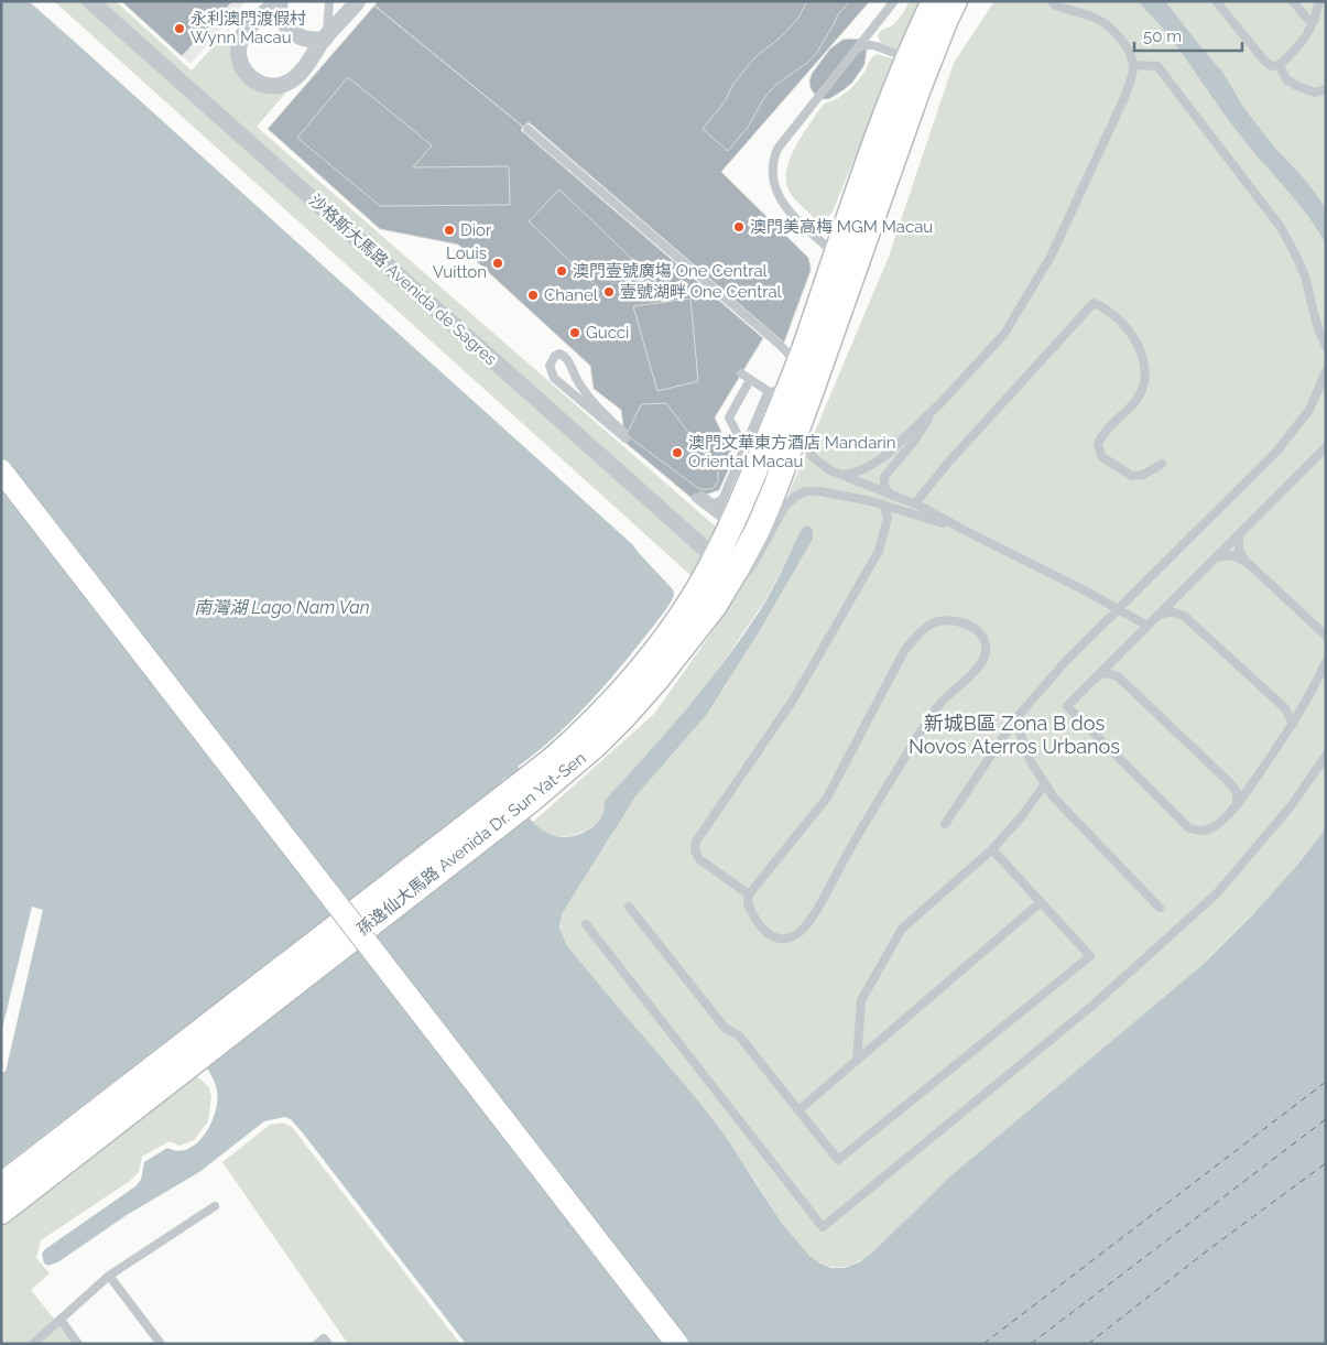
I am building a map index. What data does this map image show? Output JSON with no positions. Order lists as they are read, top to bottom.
{
  "streets": {
    "main road": ["孫逸仙大馬路 Avenida Dr. Sun Yat-Sen"],
    "street": ["沙格斯大馬路 Avenida de Sagres"]
  },
  "crossings": [
    ["沙格斯大馬路 Avenida de Sagres", "孫逸仙大馬路 Avenida Dr. Sun Yat-Sen"]
  ],
  "districts": ["新城B區 Zona B dos Novos Aterros Urbanos"],
  "water": ["南灣湖 Lago Nam Van"],
  "places": [
    "永利澳門渡假村 Wynn Macau",
    "澳門美高梅 MGM Macau",
    "Dior",
    "Louis Vuitton",
    "澳門壹號廣塲 One Central",
    "壹號湖畔 One Central",
    "Chanel",
    "Gucci",
    "澳門文華東方酒店 Mandarin Oriental Macau"
  ],
  "scale_bar": "50 m"
}
